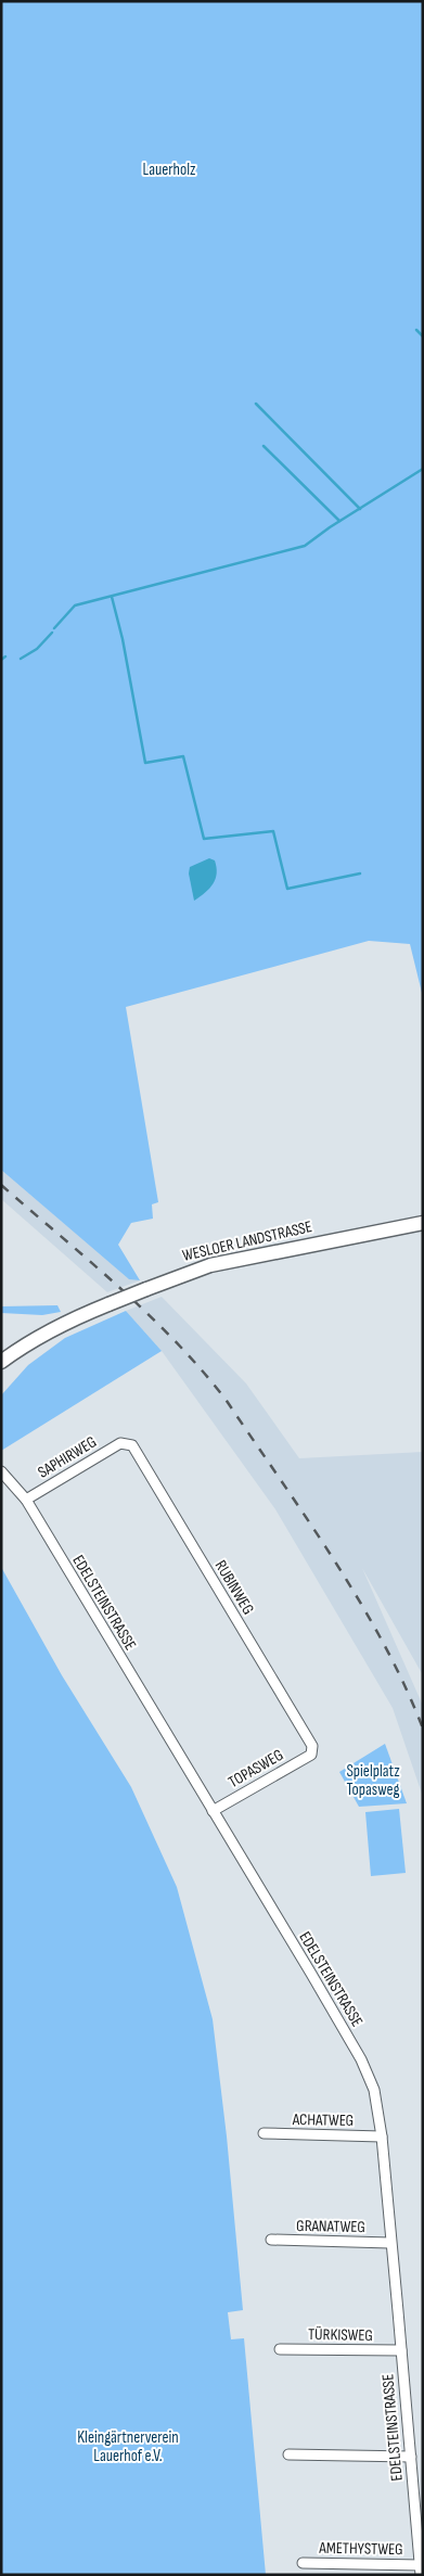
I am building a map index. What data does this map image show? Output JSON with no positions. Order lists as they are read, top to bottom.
{
  "streets": {
    "main road": ["WESLOER LANDSTRASSE"],
    "street": [
      "SAPHIRWEG",
      "RUBINWEG",
      "EDELSTEINSTRASSE",
      "TOPASWEG",
      "ACHATWEG",
      "GRANATWEG",
      "TÜRKISWEG",
      "AMETHYSTWEG"
    ]
  },
  "crossings": [
    ["SAPHIRWEG", "RUBINWEG"],
    ["SAPHIRWEG", "EDELSTEINSTRASSE"],
    ["RUBINWEG", "TOPASWEG"],
    ["EDELSTEINSTRASSE", "TOPASWEG"],
    ["EDELSTEINSTRASSE", "ACHATWEG"],
    ["EDELSTEINSTRASSE", "GRANATWEG"],
    ["EDELSTEINSTRASSE", "TÜRKISWEG"],
    ["EDELSTEINSTRASSE", "AMETHYSTWEG"]
  ],
  "parks": ["Lauerholz", "Spielplatz Topasweg", "Kleingärtnerverein Lauerhof e.V."]
}
